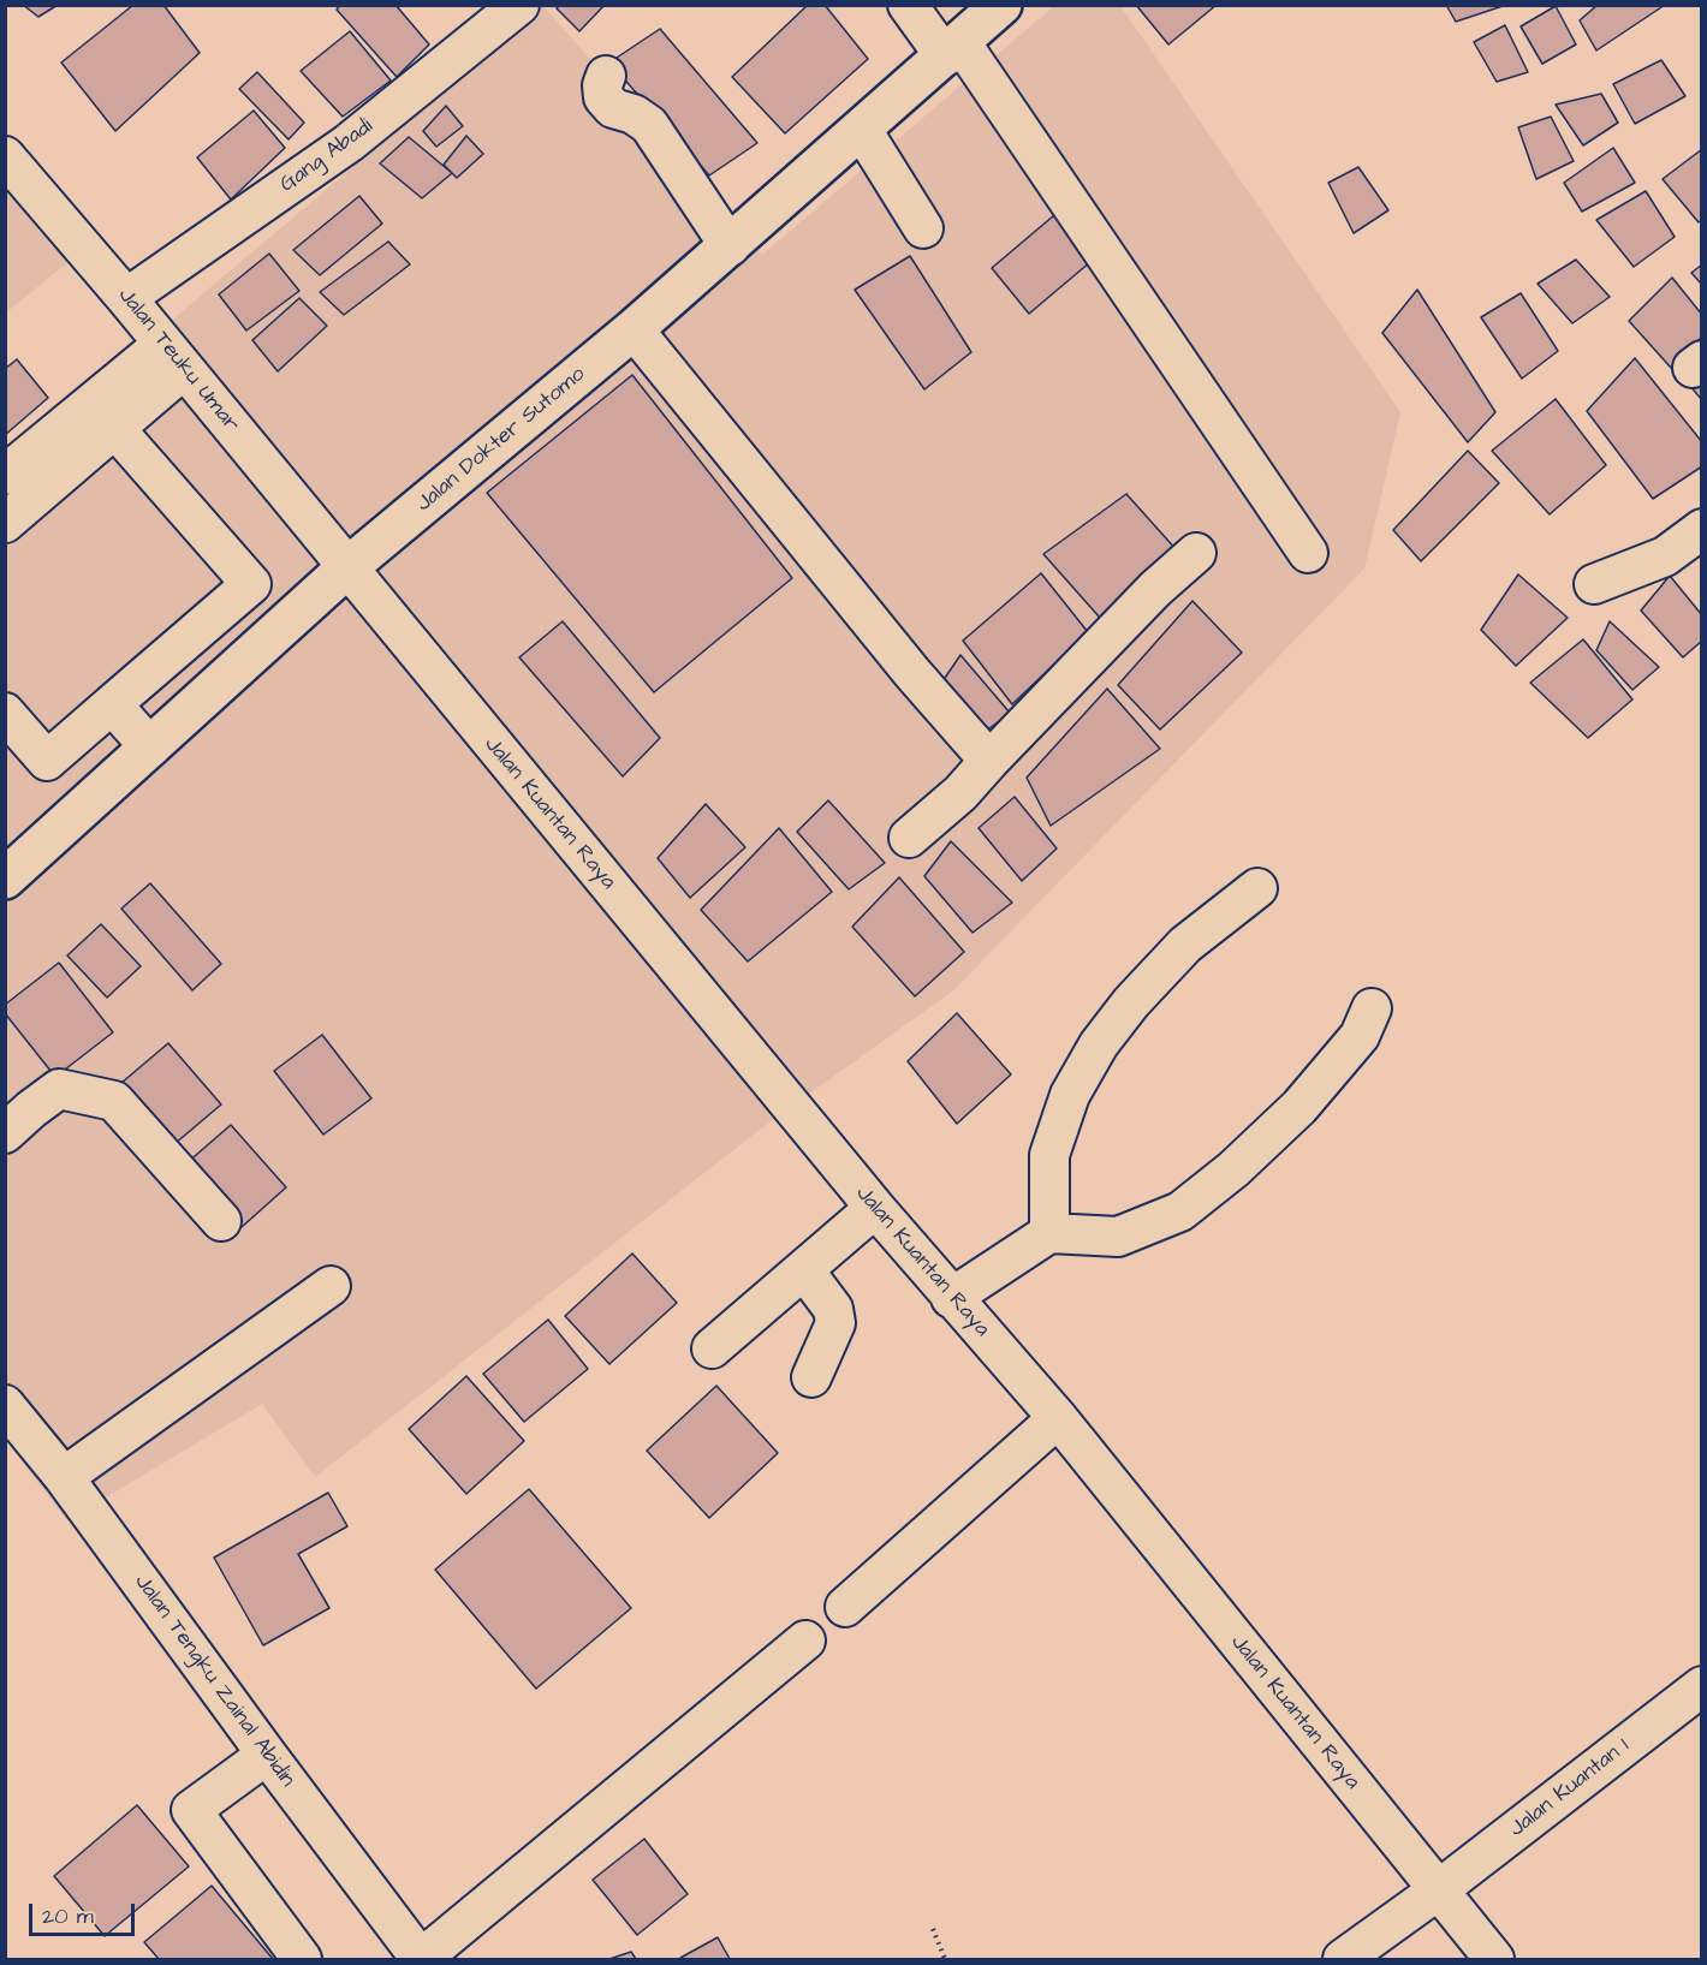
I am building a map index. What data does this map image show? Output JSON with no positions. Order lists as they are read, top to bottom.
{
  "streets": {
    "main road": ["Jalan Dokter Sutomo"],
    "street": [
      "Gang Abadi",
      "Jalan Teuku Umar",
      "Jalan Kuantan Raya",
      "Jalan Tengku Zainal Abidin",
      "Jalan Kuantan 1"
    ]
  },
  "crossings": [
    ["Gang Abadi", "Jalan Teuku Umar"],
    ["Jalan Teuku Umar", "Jalan Dokter Sutomo"],
    ["Jalan Teuku Umar", "Jalan Kuantan Raya"],
    ["Jalan Dokter Sutomo", "Jalan Kuantan Raya"],
    ["Jalan Kuantan Raya", "Jalan Kuantan 1"]
  ],
  "scale_bar": "20 m"
}
